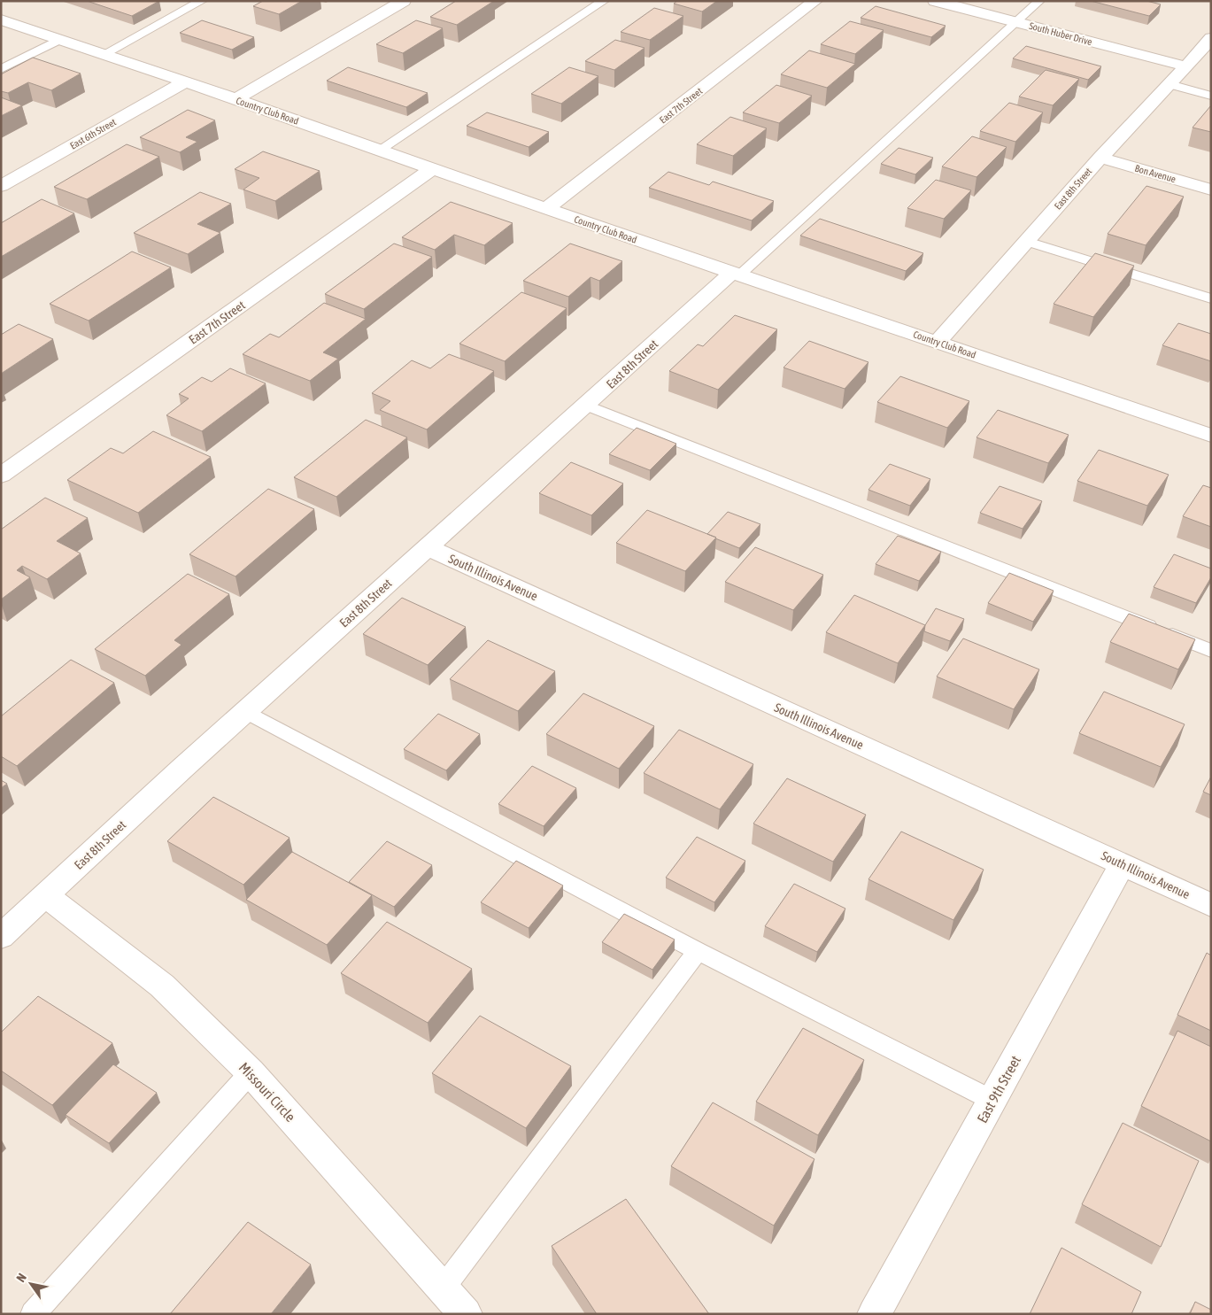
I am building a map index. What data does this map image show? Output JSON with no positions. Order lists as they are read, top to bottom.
{
  "streets": {
    "street": [
      "South Huber Drive",
      "East 7th Street",
      "Country Club Road",
      "East 6th Street",
      "Bon Avenue",
      "East 8th Street",
      "South Illinois Avenue",
      "East 9th Street",
      "Missouri Circle"
    ]
  },
  "crossings": [
    ["South Huber Drive", "East 8th Street"],
    ["East 7th Street", "Country Club Road"],
    ["Country Club Road", "East 6th Street"],
    ["Country Club Road", "East 8th Street"],
    ["Bon Avenue", "East 8th Street"],
    ["East 8th Street", "South Illinois Avenue"],
    ["East 8th Street", "Missouri Circle"],
    ["South Illinois Avenue", "East 9th Street"]
  ],
  "north": "top left"
}
